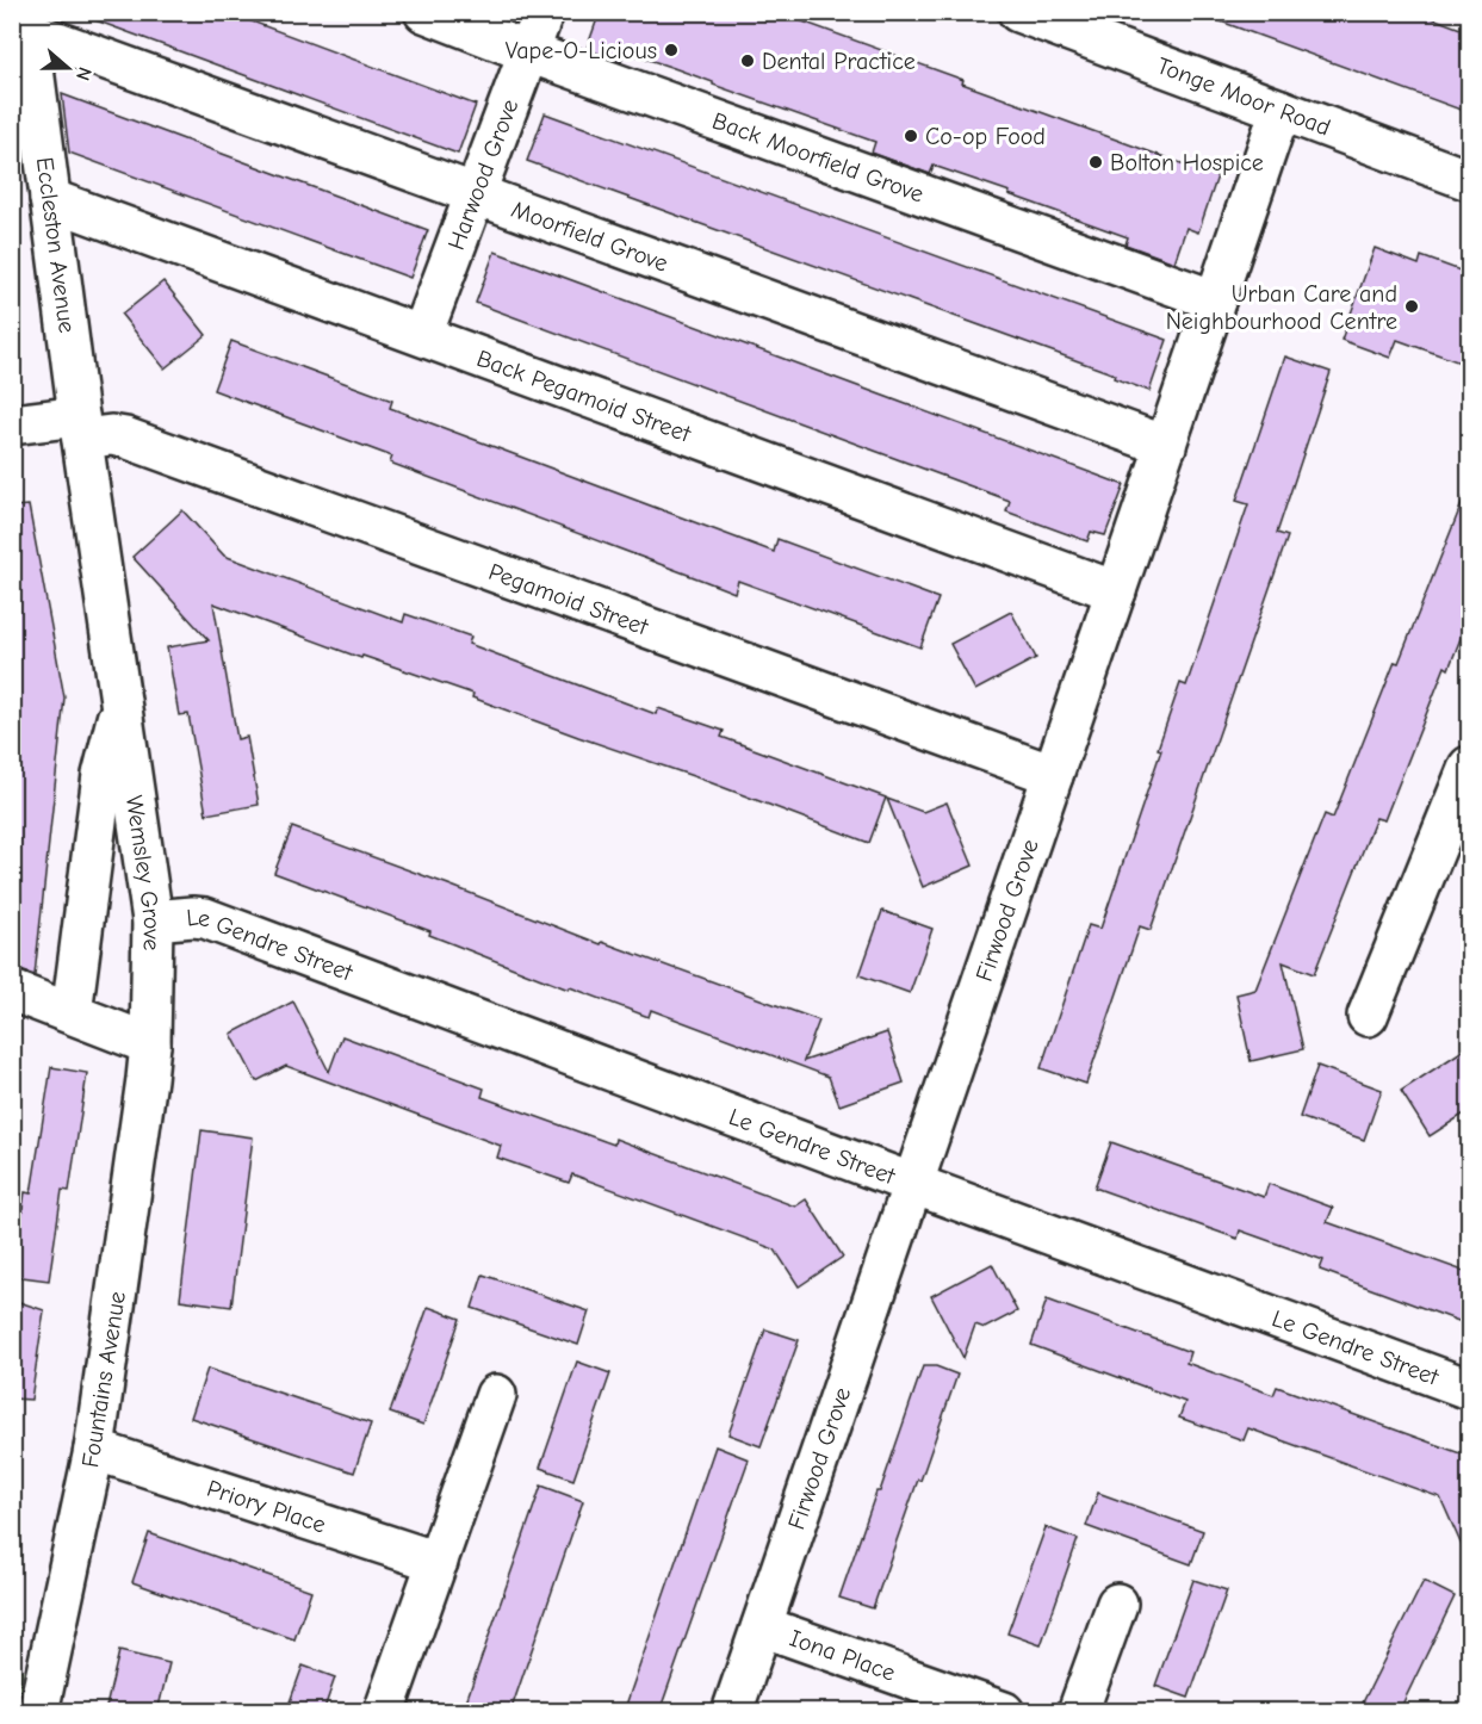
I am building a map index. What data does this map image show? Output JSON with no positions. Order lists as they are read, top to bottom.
{
  "streets": {
    "street": [
      "Tonge Moor Road",
      "Back Moorfield Grove",
      "Harwood Grove",
      "Moorfield Grove",
      "Eccleston Avenue",
      "Back Pegamoid Street",
      "Pegamoid Street",
      "Wemsley Grove",
      "Firwood Grove",
      "Le Gendre Street",
      "Fountains Avenue",
      "Priory Place",
      "Iona Place"
    ]
  },
  "crossings": [
    ["Tonge Moor Road", "Firwood Grove"],
    ["Back Moorfield Grove", "Harwood Grove"],
    ["Back Moorfield Grove", "Firwood Grove"],
    ["Harwood Grove", "Moorfield Grove"],
    ["Harwood Grove", "Back Pegamoid Street"],
    ["Moorfield Grove", "Eccleston Avenue"],
    ["Moorfield Grove", "Firwood Grove"],
    ["Eccleston Avenue", "Back Pegamoid Street"],
    ["Eccleston Avenue", "Pegamoid Street"],
    ["Eccleston Avenue", "Wemsley Grove"],
    ["Back Pegamoid Street", "Firwood Grove"],
    ["Pegamoid Street", "Wemsley Grove"],
    ["Pegamoid Street", "Firwood Grove"],
    ["Wemsley Grove", "Le Gendre Street"],
    ["Wemsley Grove", "Fountains Avenue"],
    ["Firwood Grove", "Le Gendre Street"],
    ["Firwood Grove", "Iona Place"],
    ["Fountains Avenue", "Priory Place"]
  ],
  "places": [
    "Vape-O-Licious",
    "Dental Practice",
    "Co-op Food",
    "Bolton Hospice",
    "Urban Care and Neighbourhood Centre"
  ],
  "north": "right"
}
